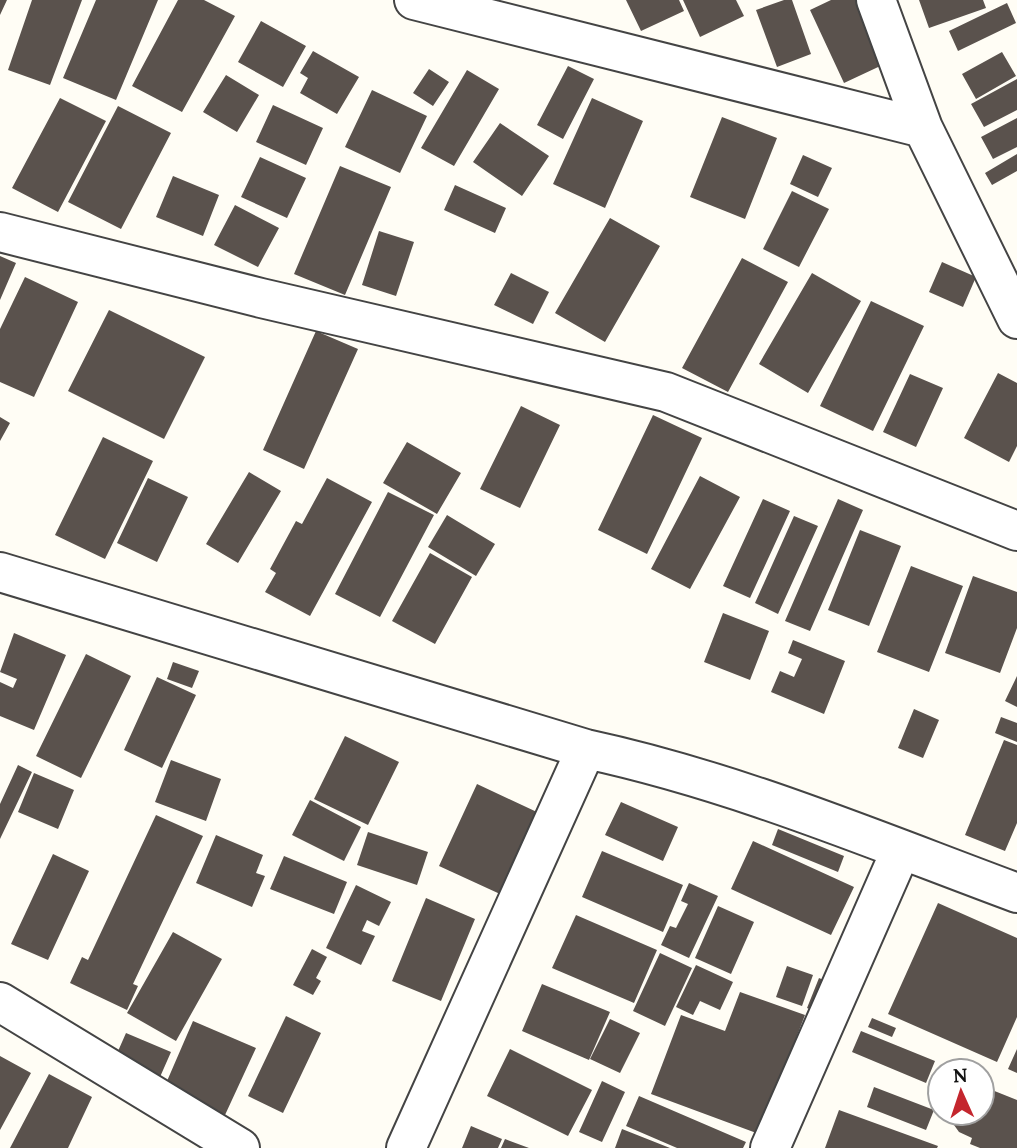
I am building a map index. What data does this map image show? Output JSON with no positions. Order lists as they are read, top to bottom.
{
  "north": "top"
}
